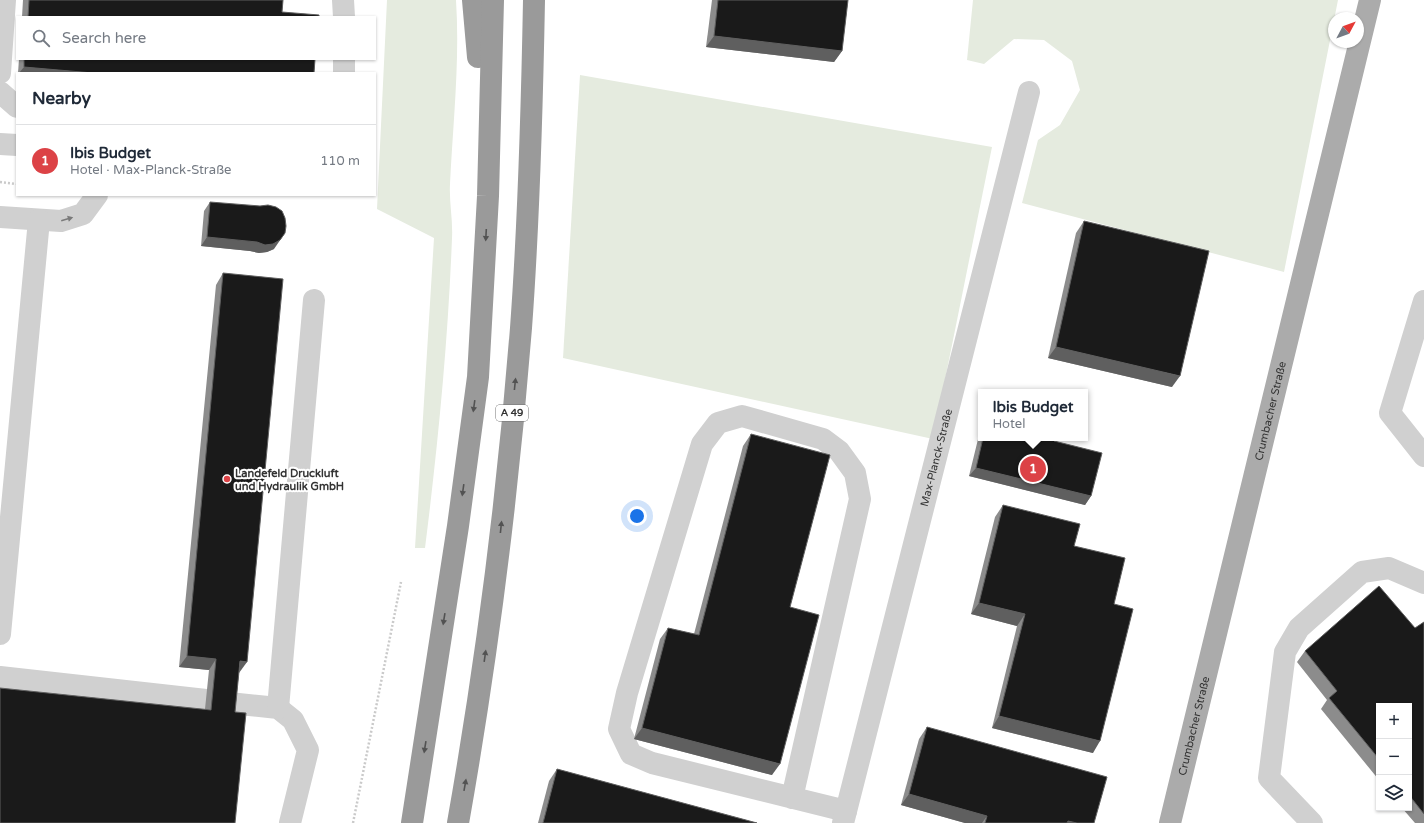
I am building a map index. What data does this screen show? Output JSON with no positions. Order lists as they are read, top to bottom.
{
  "streets": {
    "highway": ["A 49"],
    "main road": ["Crumbacher Straße"],
    "street": ["Max-Planck-Straße"]
  },
  "places": ["Landefeld Druckluft und Hydraulik GmbH"],
  "north": "top right",
  "page": {
    "search": "Search here",
    "heading": "Nearby",
    "list": [
      {
        "mark": "1",
        "name": "Ibis Budget",
        "note": "Hotel · Max-Planck-Straße",
        "value": "110 m"
      }
    ],
    "popup": ["Ibis Budget", "Hotel"],
    "pins": "1",
    "map_buttons": ["+", "−"]
  }
}
